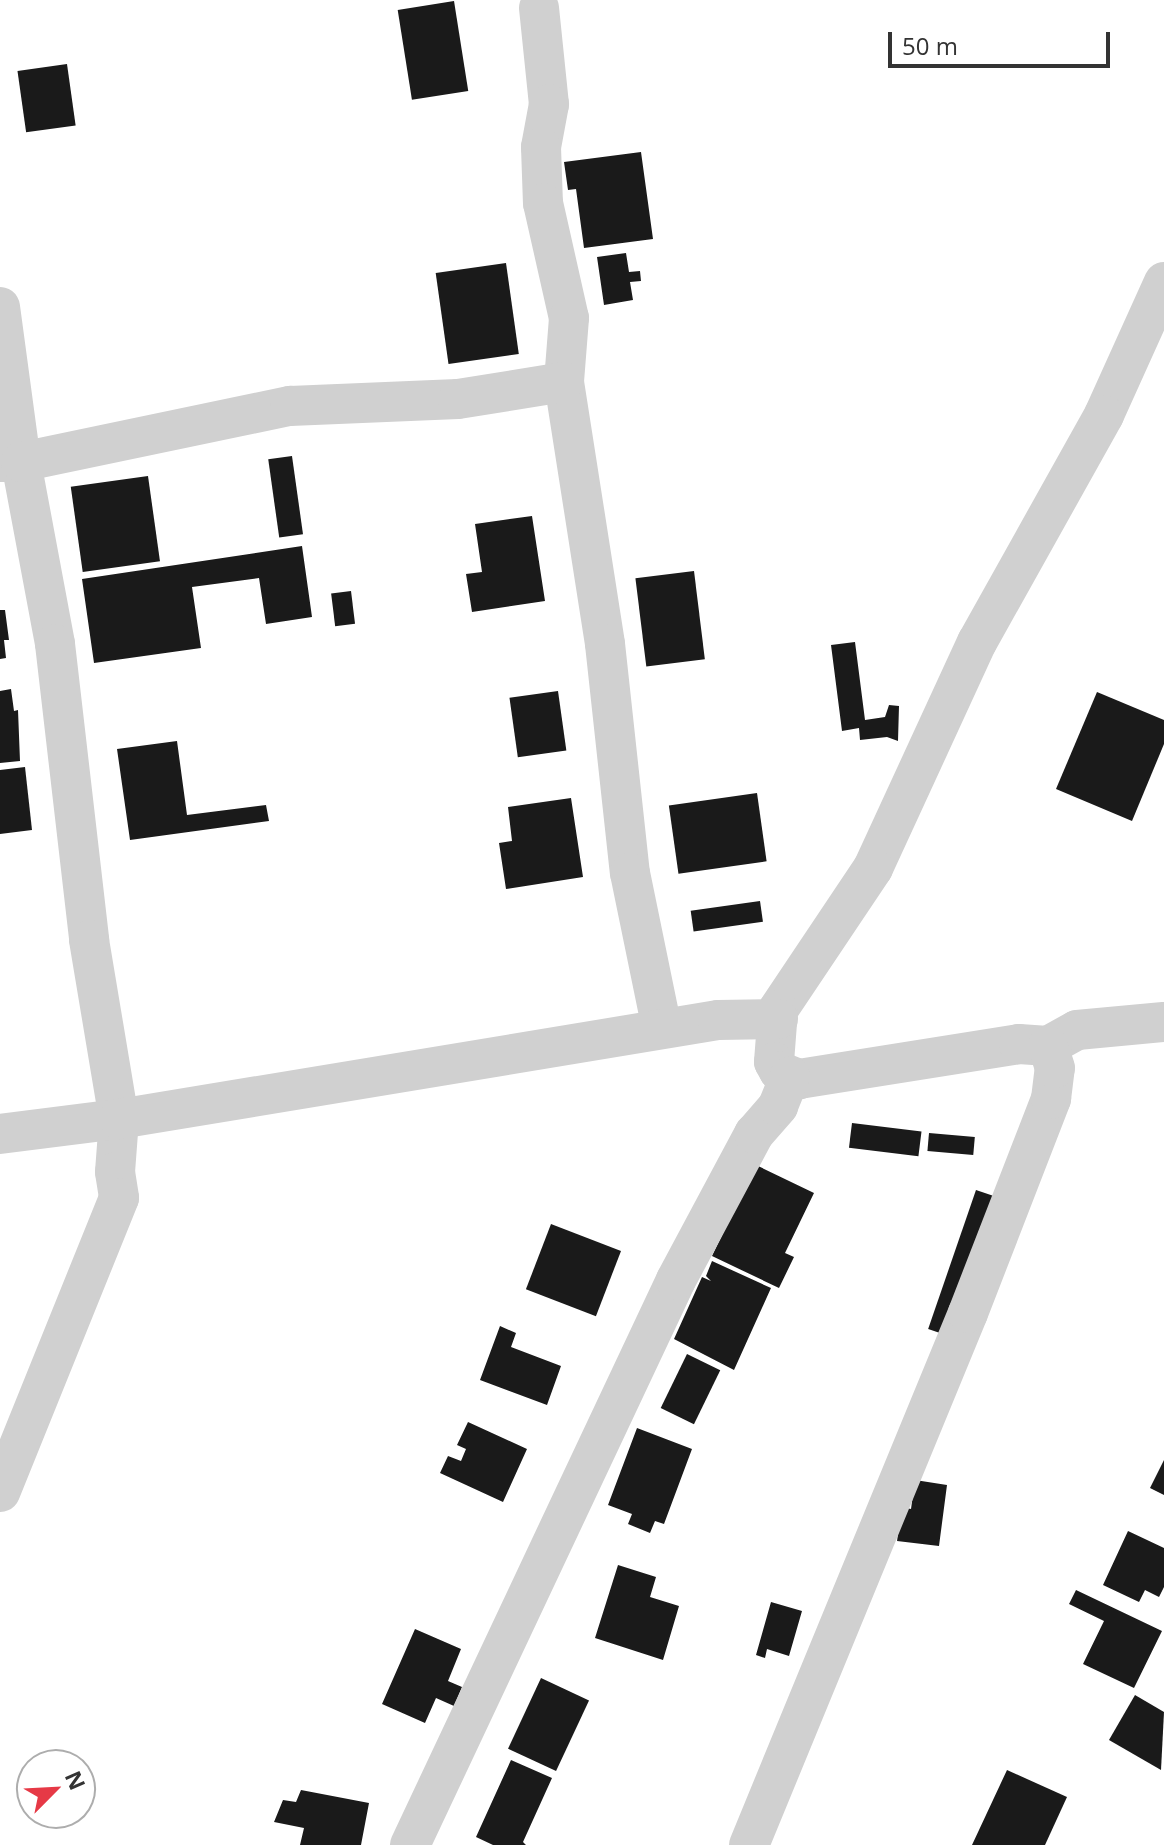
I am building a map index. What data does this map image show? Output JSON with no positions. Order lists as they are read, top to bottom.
{
  "scale_bar": "50 m",
  "north": "top right"
}
